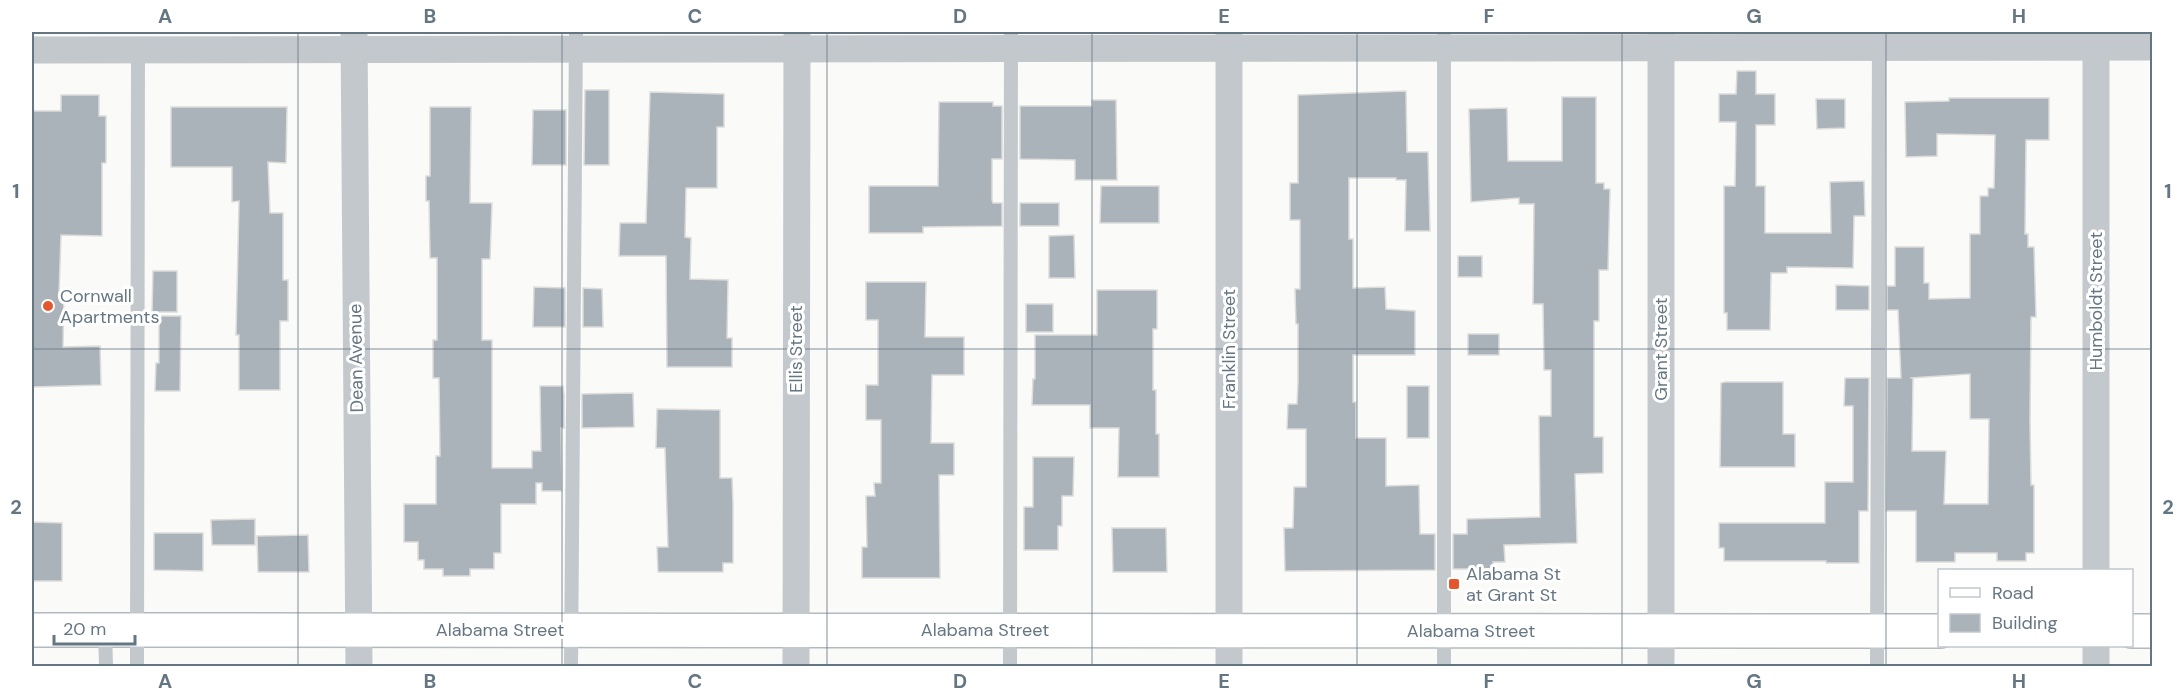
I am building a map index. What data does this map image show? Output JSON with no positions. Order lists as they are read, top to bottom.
{
  "streets": {
    "main road": ["Alabama Street"],
    "street": [
      "Humboldt Street",
      "Ellis Street",
      "Franklin Street",
      "Grant Street",
      "Dean Avenue"
    ]
  },
  "crossings": [
    ["Ellis Street", "Alabama Street"],
    ["Franklin Street", "Alabama Street"],
    ["Grant Street", "Alabama Street"],
    ["Dean Avenue", "Alabama Street"]
  ],
  "places": {
    "other": ["Cornwall Apartments"],
    "transit": ["Alabama St at Grant St"]
  },
  "legend": ["Road", "Building"],
  "scale_bar": "20 m",
  "grid": {
    "columns": [
      "A",
      "B",
      "C",
      "D",
      "E",
      "F",
      "G",
      "H"
    ],
    "rows": ["1", "2"]
  }
}
